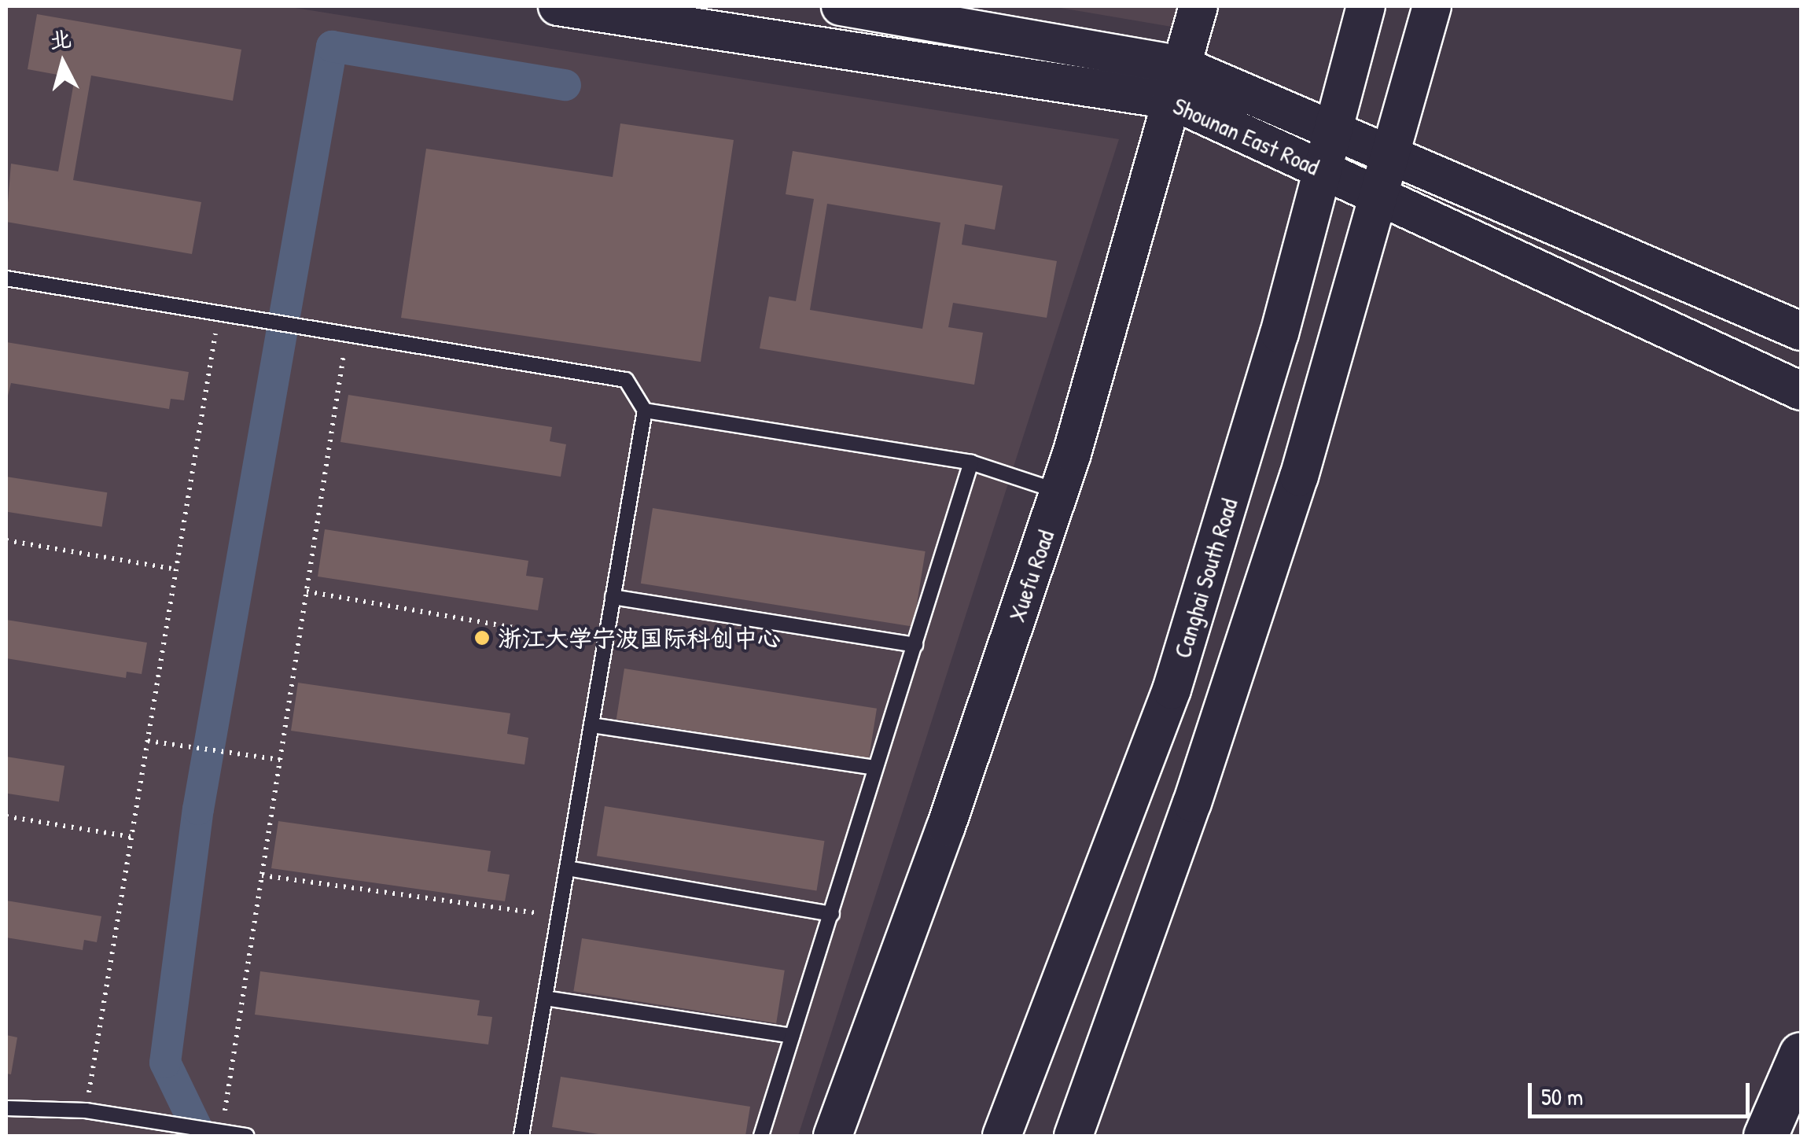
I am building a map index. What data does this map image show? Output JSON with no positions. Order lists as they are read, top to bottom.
{
  "streets": {
    "main road": ["Shounan East Road", "Xuefu Road", "Canghai South Road"]
  },
  "crossings": [
    ["Shounan East Road", "Xuefu Road"],
    ["Shounan East Road", "Canghai South Road"]
  ],
  "places": ["浙江大学宁波国际科创中心"],
  "scale_bar": "50 m",
  "north": "top"
}
